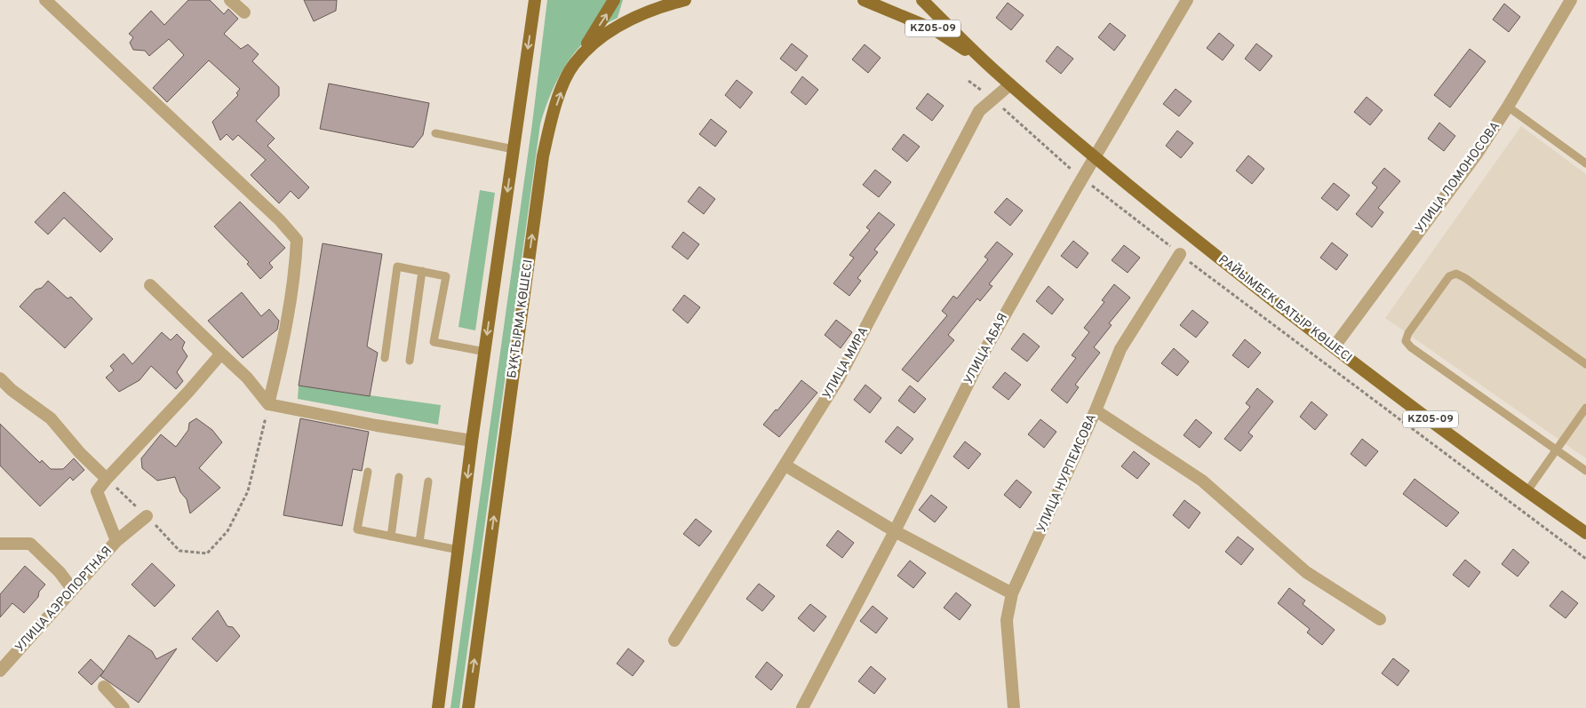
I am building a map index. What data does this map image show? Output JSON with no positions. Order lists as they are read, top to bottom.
{
  "streets": {
    "main road": ["KZ05-09", "РАЙЫМБЕК БАТЫР КӨШЕСІ", "БҰҚТЫРМА КӨШЕСІ"],
    "street": [
      "УЛИЦА ЛОМОНОСОВА",
      "УЛИЦА АБАЯ",
      "УЛИЦА МИРА",
      "УЛИЦА НУРПЕИСОВА",
      "УЛИЦА АЭРОПОРТНАЯ"
    ]
  },
  "crossings": [
    ["KZ05-09", "РАЙЫМБЕК БАТЫР КӨШЕСІ"],
    ["УЛИЦА ЛОМОНОСОВА", "РАЙЫМБЕК БАТЫР КӨШЕСІ"],
    ["РАЙЫМБЕК БАТЫР КӨШЕСІ", "УЛИЦА АБАЯ"],
    ["РАЙЫМБЕК БАТЫР КӨШЕСІ", "УЛИЦА МИРА"]
  ]
}
